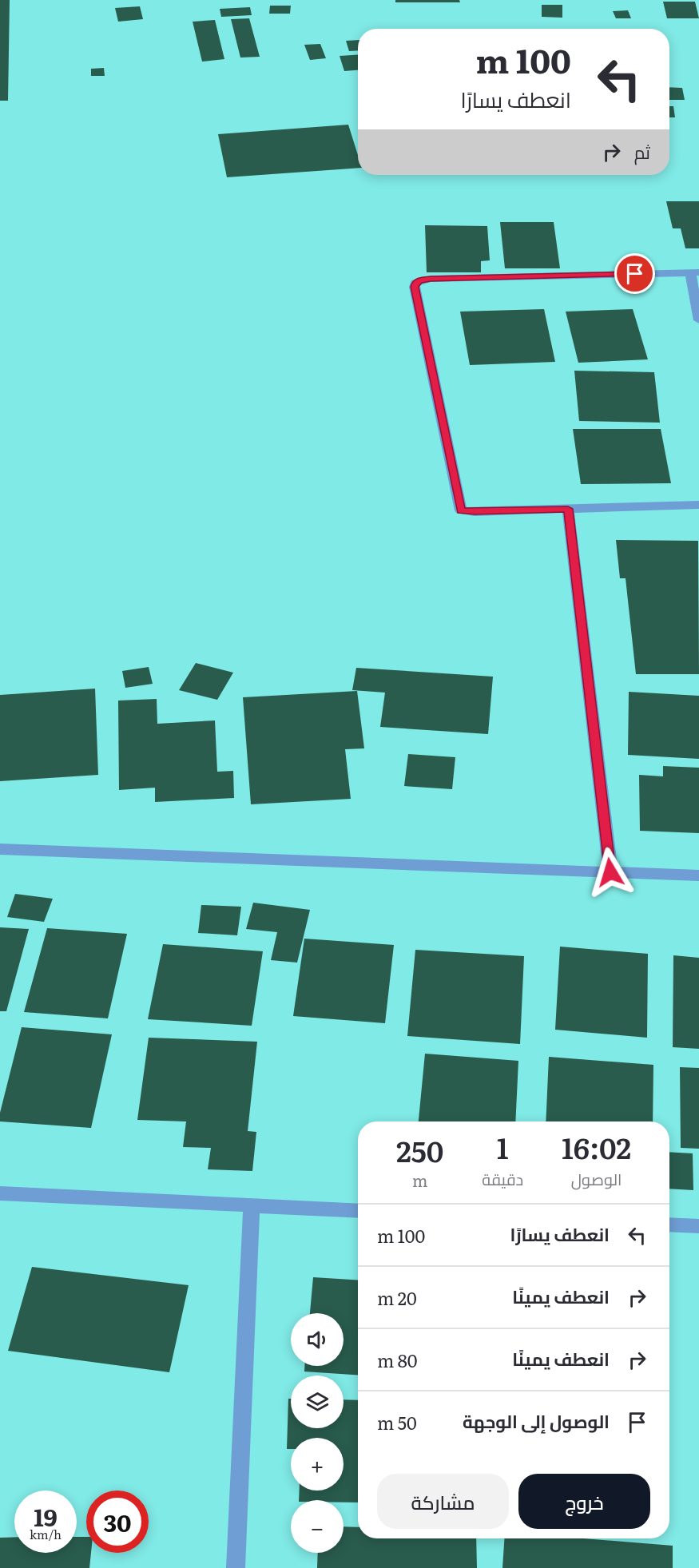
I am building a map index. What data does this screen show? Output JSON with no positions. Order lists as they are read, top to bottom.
{
  "page": {
    "turn": ["100 m", "انعطف يسارًا"],
    "then": "ثم",
    "eta": [
      "16:02",
      "الوصول",
      "1",
      "دقيقة",
      "250",
      "m"
    ],
    "list": [
      {
        "name": "انعطف يسارًا",
        "value": "100 m"
      },
      {
        "name": "انعطف يمينًا",
        "value": "20 m"
      },
      {
        "name": "انعطف يمينًا",
        "value": "80 m"
      },
      {
        "name": "الوصول إلى الوجهة",
        "value": "50 m"
      }
    ],
    "map_buttons": ["+", "−"],
    "buttons": ["خروج", "مشاركة"],
    "speed": "19 km/h",
    "limit": "30"
  }
}
